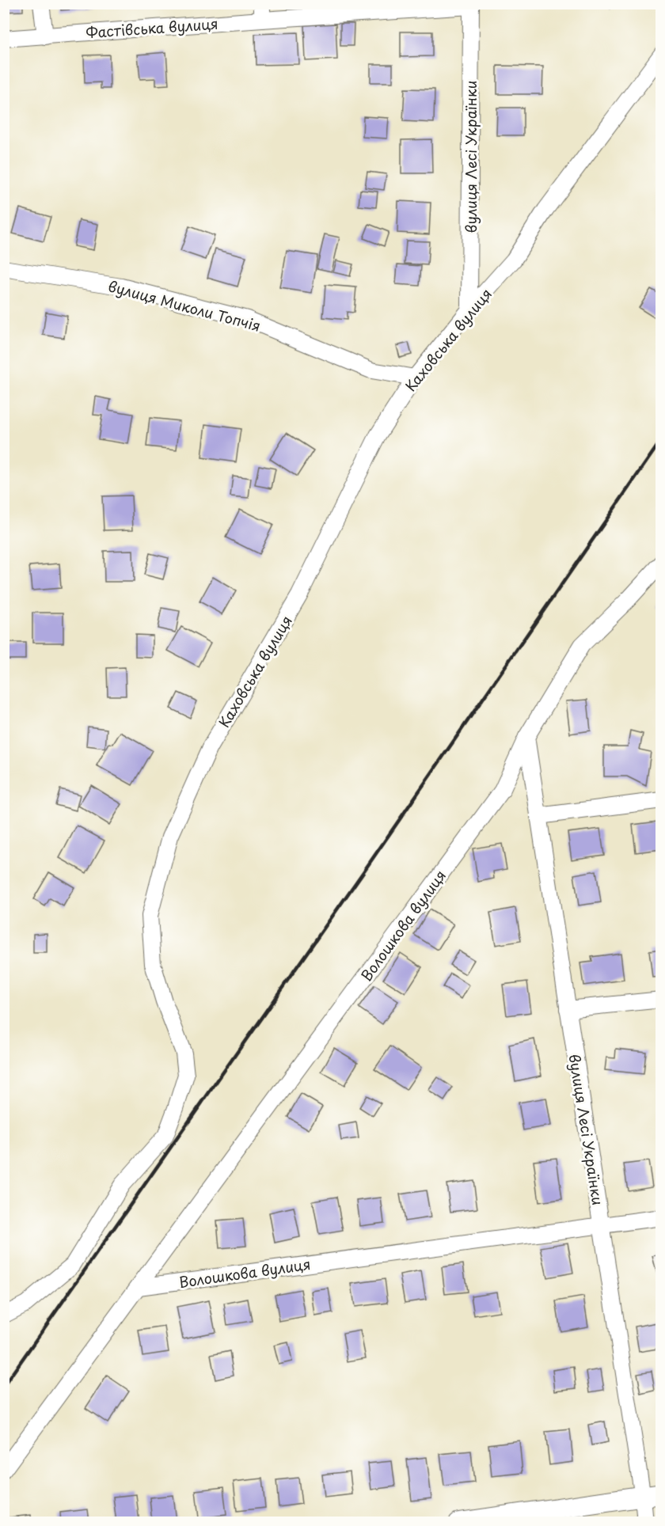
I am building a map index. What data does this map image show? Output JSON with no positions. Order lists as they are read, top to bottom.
{
  "streets": {
    "street": [
      "Фастівська вулиця",
      "вулиця Лесі Українки",
      "вулиця Миколи Топчія",
      "Каховська вулиця",
      "Волошкова вулиця"
    ]
  },
  "crossings": [
    ["Фастівська вулиця", "вулиця Лесі Українки"],
    ["вулиця Лесі Українки", "Каховська вулиця"],
    ["вулиця Лесі Українки", "Волошкова вулиця"],
    ["вулиця Миколи Топчія", "Каховська вулиця"]
  ]
}
